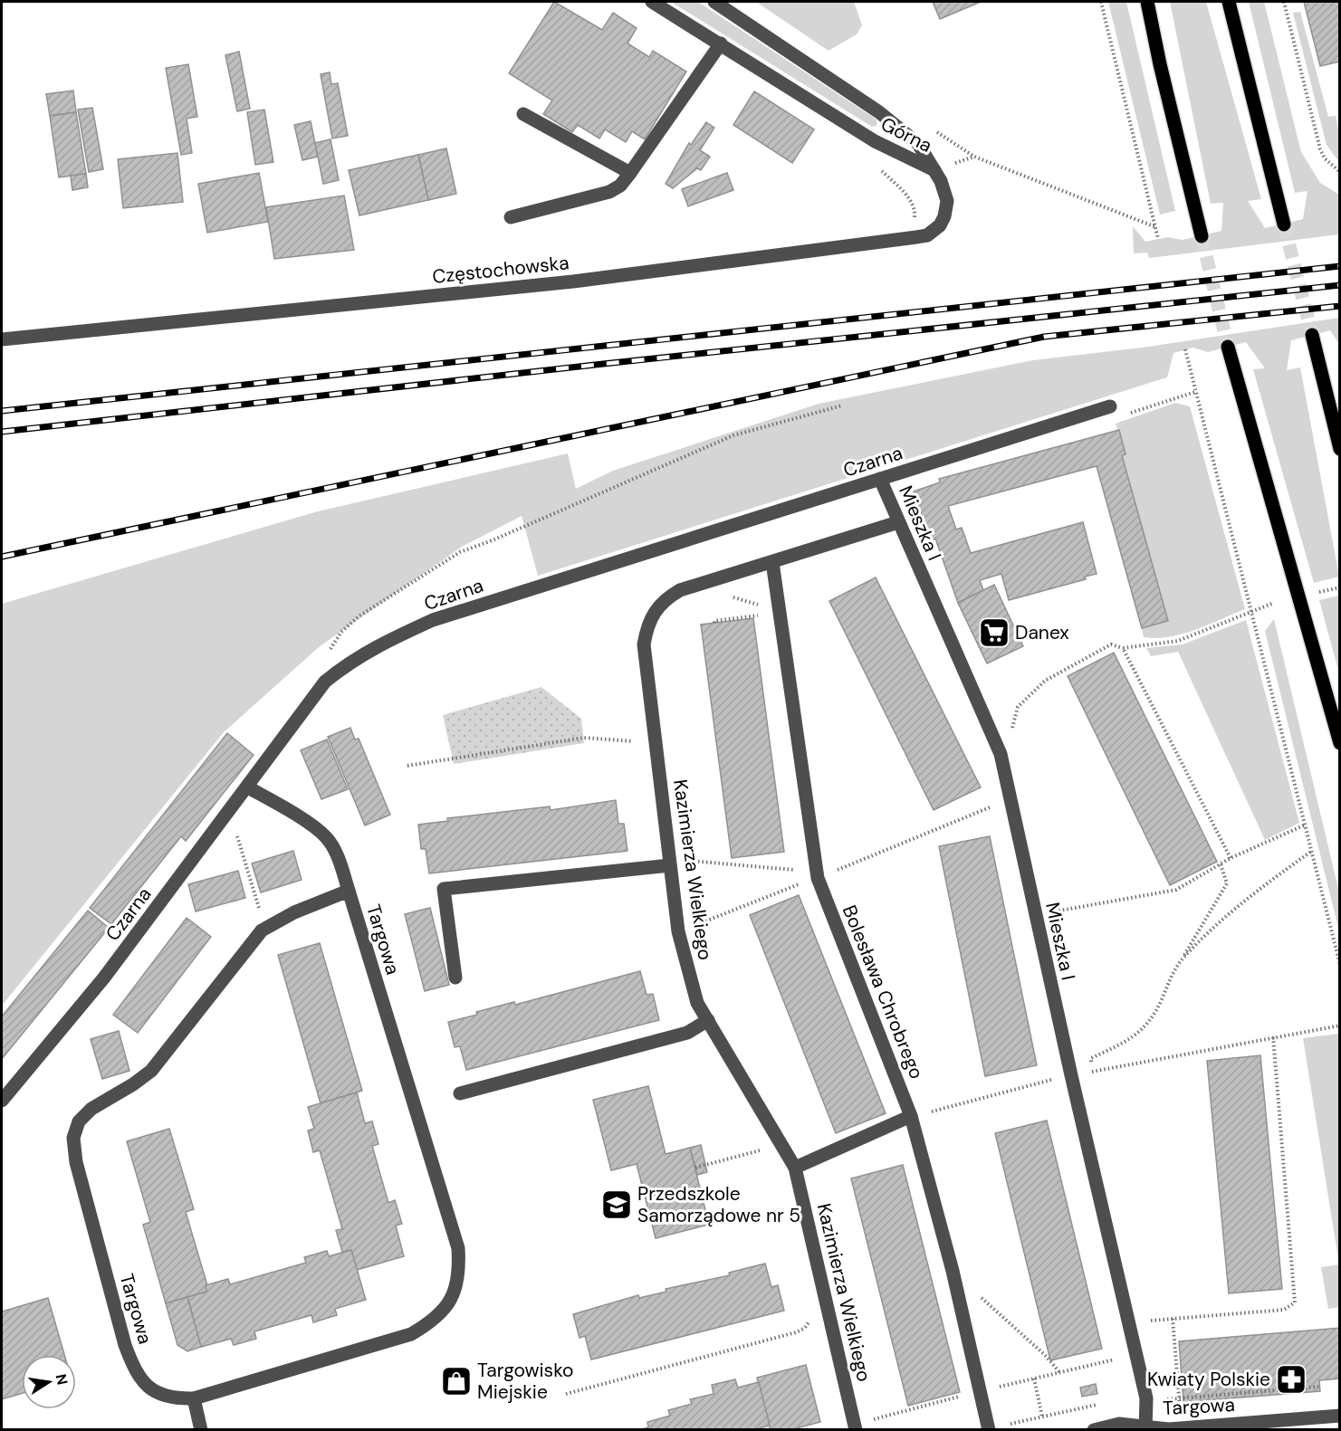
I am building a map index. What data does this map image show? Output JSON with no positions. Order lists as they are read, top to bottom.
{
  "streets": {
    "street": [
      "Górna",
      "Częstochowska",
      "Czarna",
      "Mieszka I",
      "Kazimierza Wielkiego",
      "Targowa",
      "Bolesława Chrobrego"
    ]
  },
  "crossings": [
    ["Górna", "Częstochowska"],
    ["Czarna", "Mieszka I"],
    ["Mieszka I", "Kazimierza Wielkiego"],
    ["Mieszka I", "Targowa"],
    ["Kazimierza Wielkiego", "Bolesława Chrobrego"]
  ],
  "places": {
    "supermarket": ["Danex"],
    "school or university": ["Przedszkole Samorządowe nr 5"],
    "pharmacy": ["Kwiaty Polskie"],
    "shop": ["Targowisko Miejskie"]
  },
  "north": "right"
}
